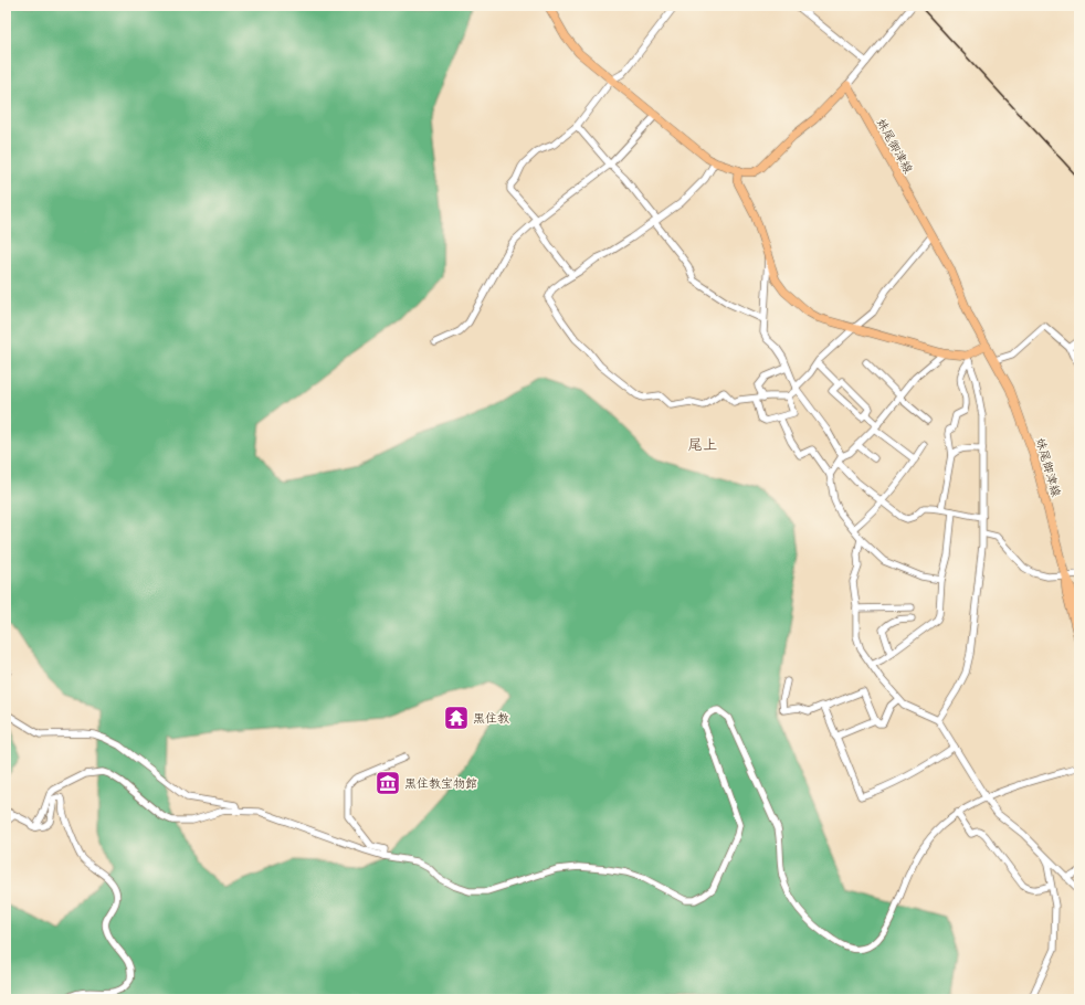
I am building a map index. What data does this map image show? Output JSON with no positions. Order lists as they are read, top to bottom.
{
  "streets": {
    "main road": ["妹尾御津線"]
  },
  "districts": ["尾上"],
  "places": {
    "temple": ["黒住教"],
    "museum": ["黒住教宝物館"]
  }
}
